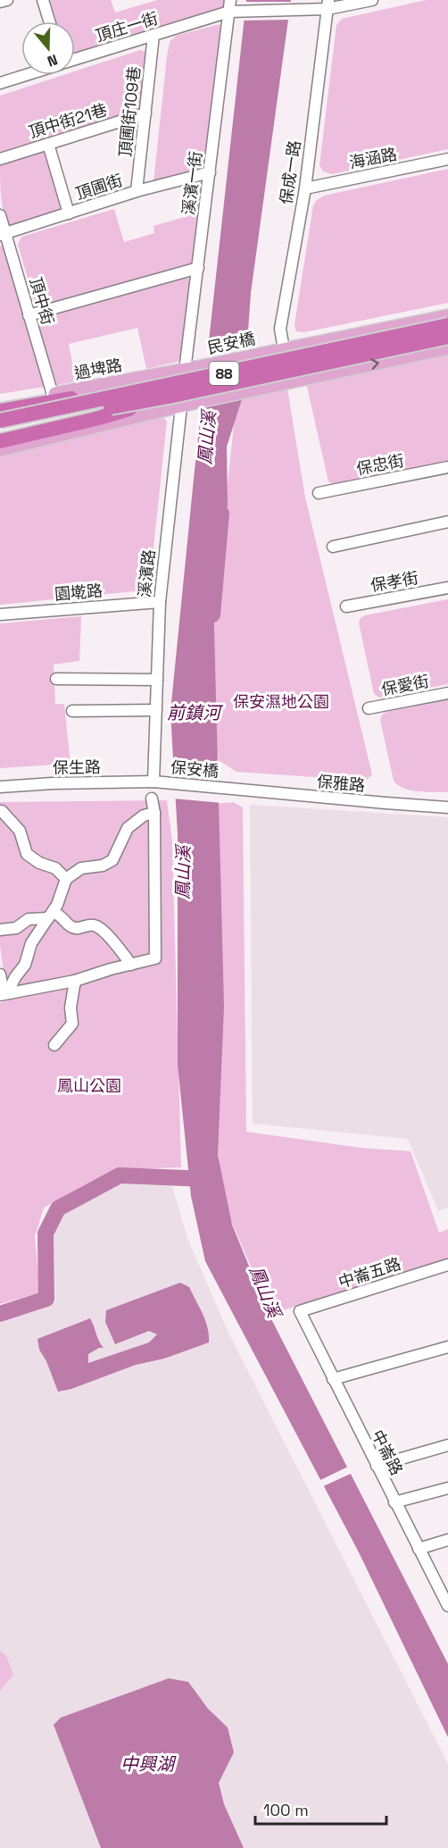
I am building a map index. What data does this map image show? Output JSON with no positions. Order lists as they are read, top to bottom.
{
  "streets": {
    "highway": ["88"],
    "main road": ["民安橋", "過埤路"],
    "street": [
      "頂庄一街",
      "頂圃街109巷",
      "頂中街21巷",
      "海涵路",
      "保成一路",
      "溪濱一街",
      "頂圃街",
      "頂中街",
      "保忠街",
      "溪濱路",
      "保孝街",
      "園墘路",
      "保愛街",
      "保生路",
      "保安橋",
      "保雅路",
      "中崙五路",
      "中崙路"
    ]
  },
  "crossings": [
    ["頂庄一街", "頂圃街109巷"],
    ["頂庄一街", "保成一路"],
    ["頂庄一街", "溪濱一街"],
    ["頂圃街109巷", "頂中街21巷"],
    ["頂圃街109巷", "頂圃街"],
    ["海涵路", "保成一路"],
    ["保成一路", "民安橋"],
    ["溪濱一街", "頂圃街"],
    ["溪濱一街", "過埤路"],
    ["溪濱一街", "溪濱路"],
    ["頂圃街", "頂中街"],
    ["頂中街", "過埤路"],
    ["民安橋", "過埤路"],
    ["過埤路", "溪濱路"],
    ["溪濱路", "園墘路"],
    ["溪濱路", "保生路"],
    ["溪濱路", "保安橋"],
    ["保生路", "保安橋"],
    ["保安橋", "保雅路"],
    ["中崙五路", "中崙路"]
  ],
  "water": ["鳳山溪", "前鎮河", "中興湖"],
  "parks": ["保安濕地公園", "鳳山公園"],
  "scale_bar": "100 m",
  "north": "bottom"
}
